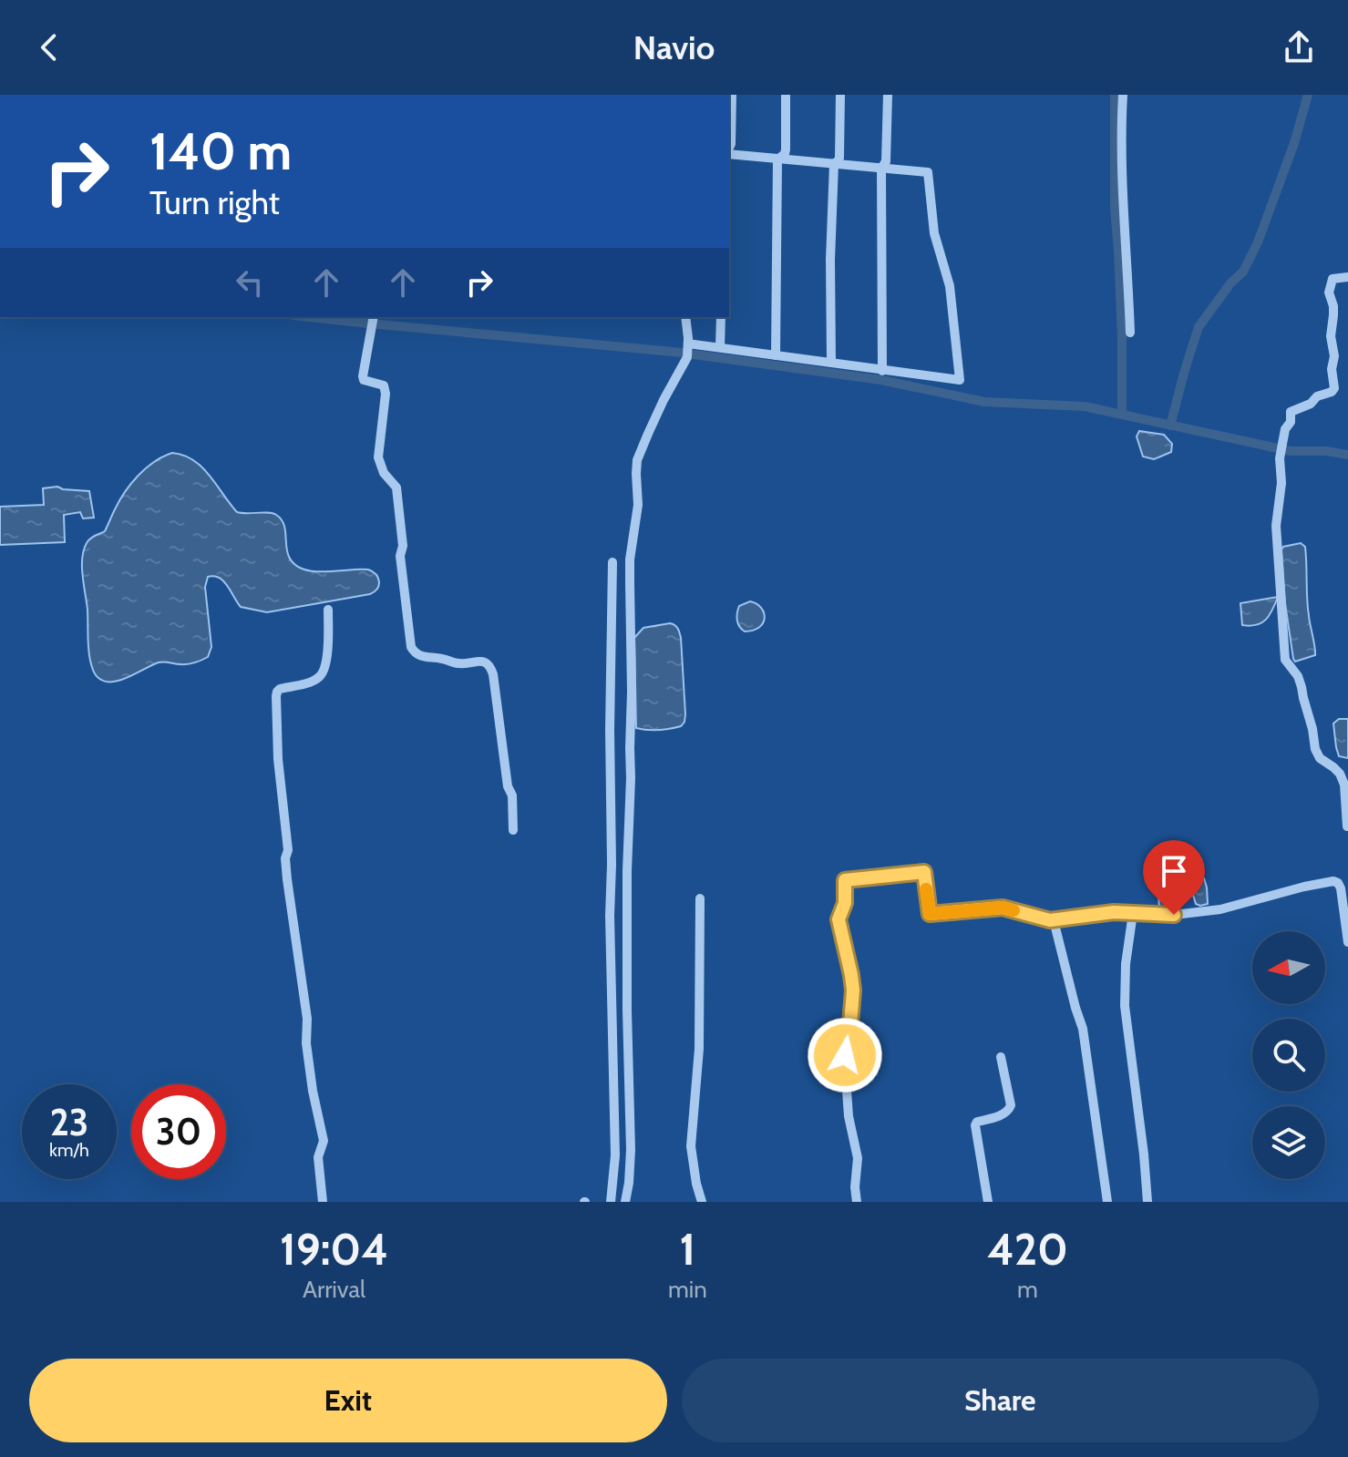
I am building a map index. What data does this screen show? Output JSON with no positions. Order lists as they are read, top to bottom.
{
  "north": "left",
  "page": {
    "header": "Navio",
    "turn": ["140 m", "Turn right"],
    "speed": "23 km/h",
    "limit": "30",
    "eta": [
      "19:04",
      "Arrival",
      "1",
      "min",
      "420",
      "m"
    ],
    "buttons": ["Exit", "Share"]
  }
}
